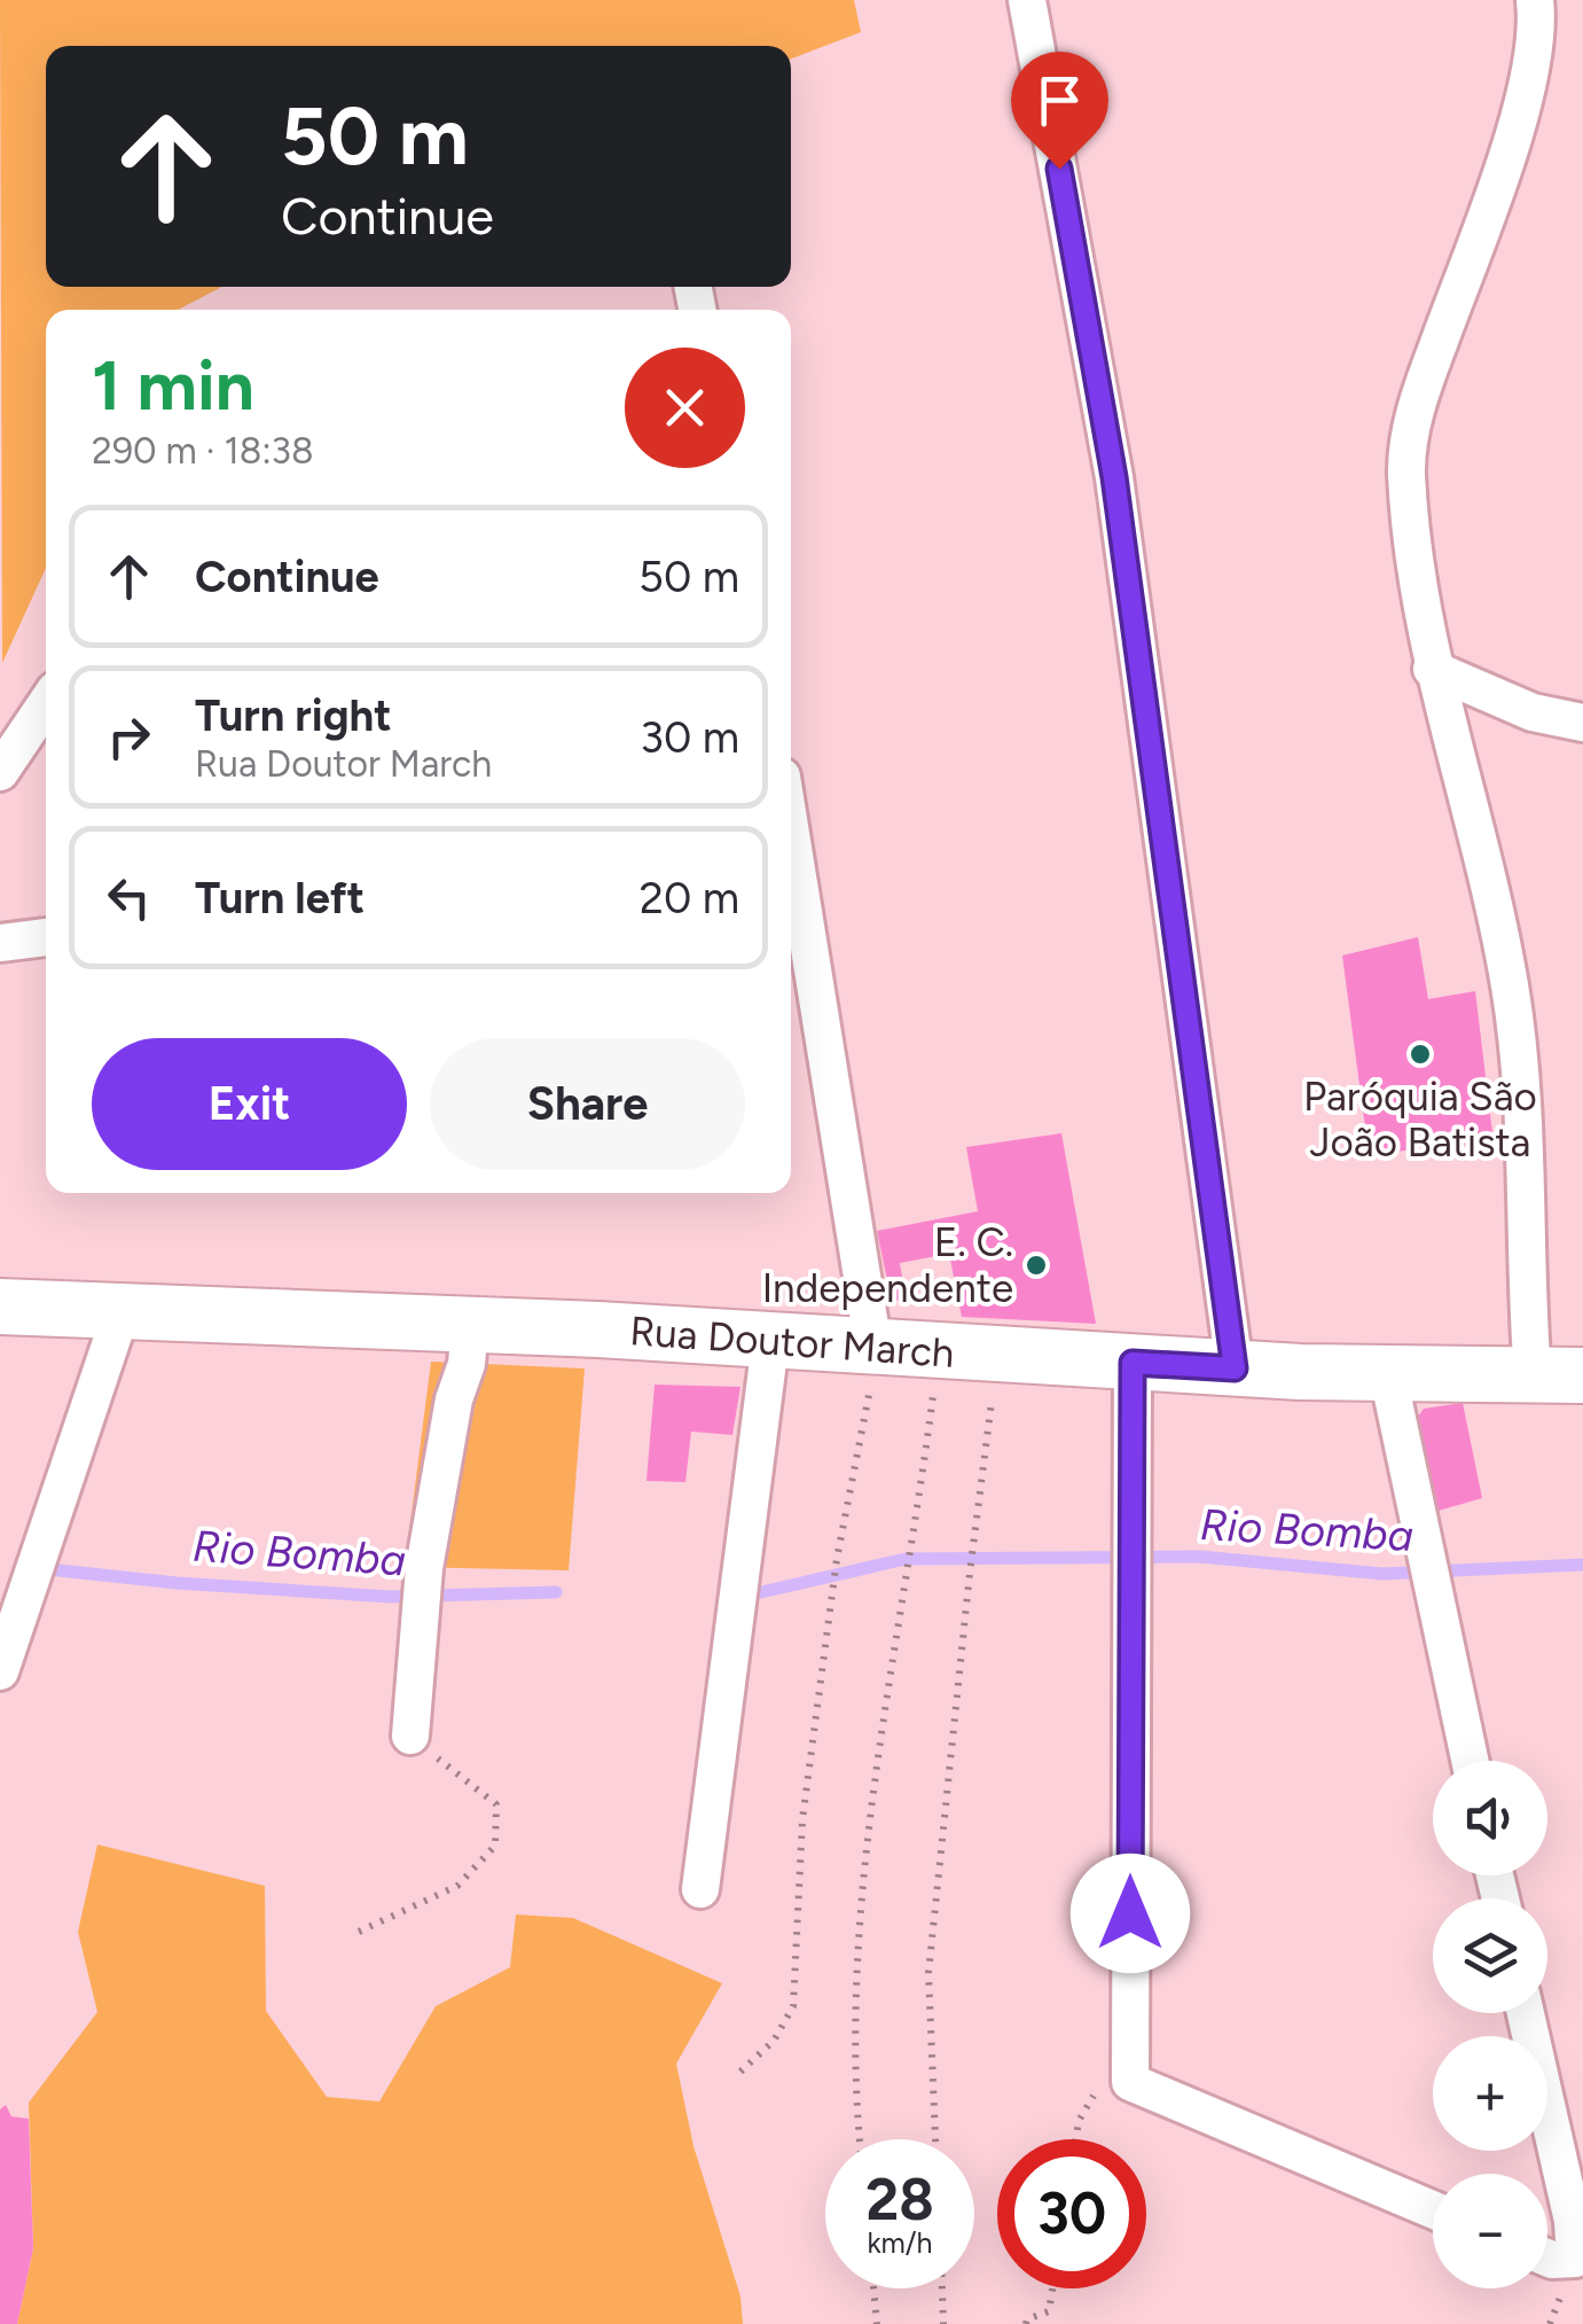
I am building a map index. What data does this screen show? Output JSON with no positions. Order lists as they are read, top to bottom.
{
  "streets": {
    "main road": ["Rua Doutor March"]
  },
  "water": ["Rio Bomba"],
  "places": ["Paróquia São João Batista", "E. C. Independente"],
  "page": {
    "turn": ["50 m", "Continue"],
    "heading": ["1 min", "290 m · 18:38"],
    "list": [
      {
        "name": "Continue",
        "value": "50 m"
      },
      {
        "name": "Turn right",
        "note": "Rua Doutor March",
        "value": "30 m"
      },
      {
        "name": "Turn left",
        "value": "20 m"
      }
    ],
    "buttons": ["Exit", "Share"],
    "map_buttons": ["+", "−"],
    "speed": "28 km/h",
    "limit": "30"
  }
}
